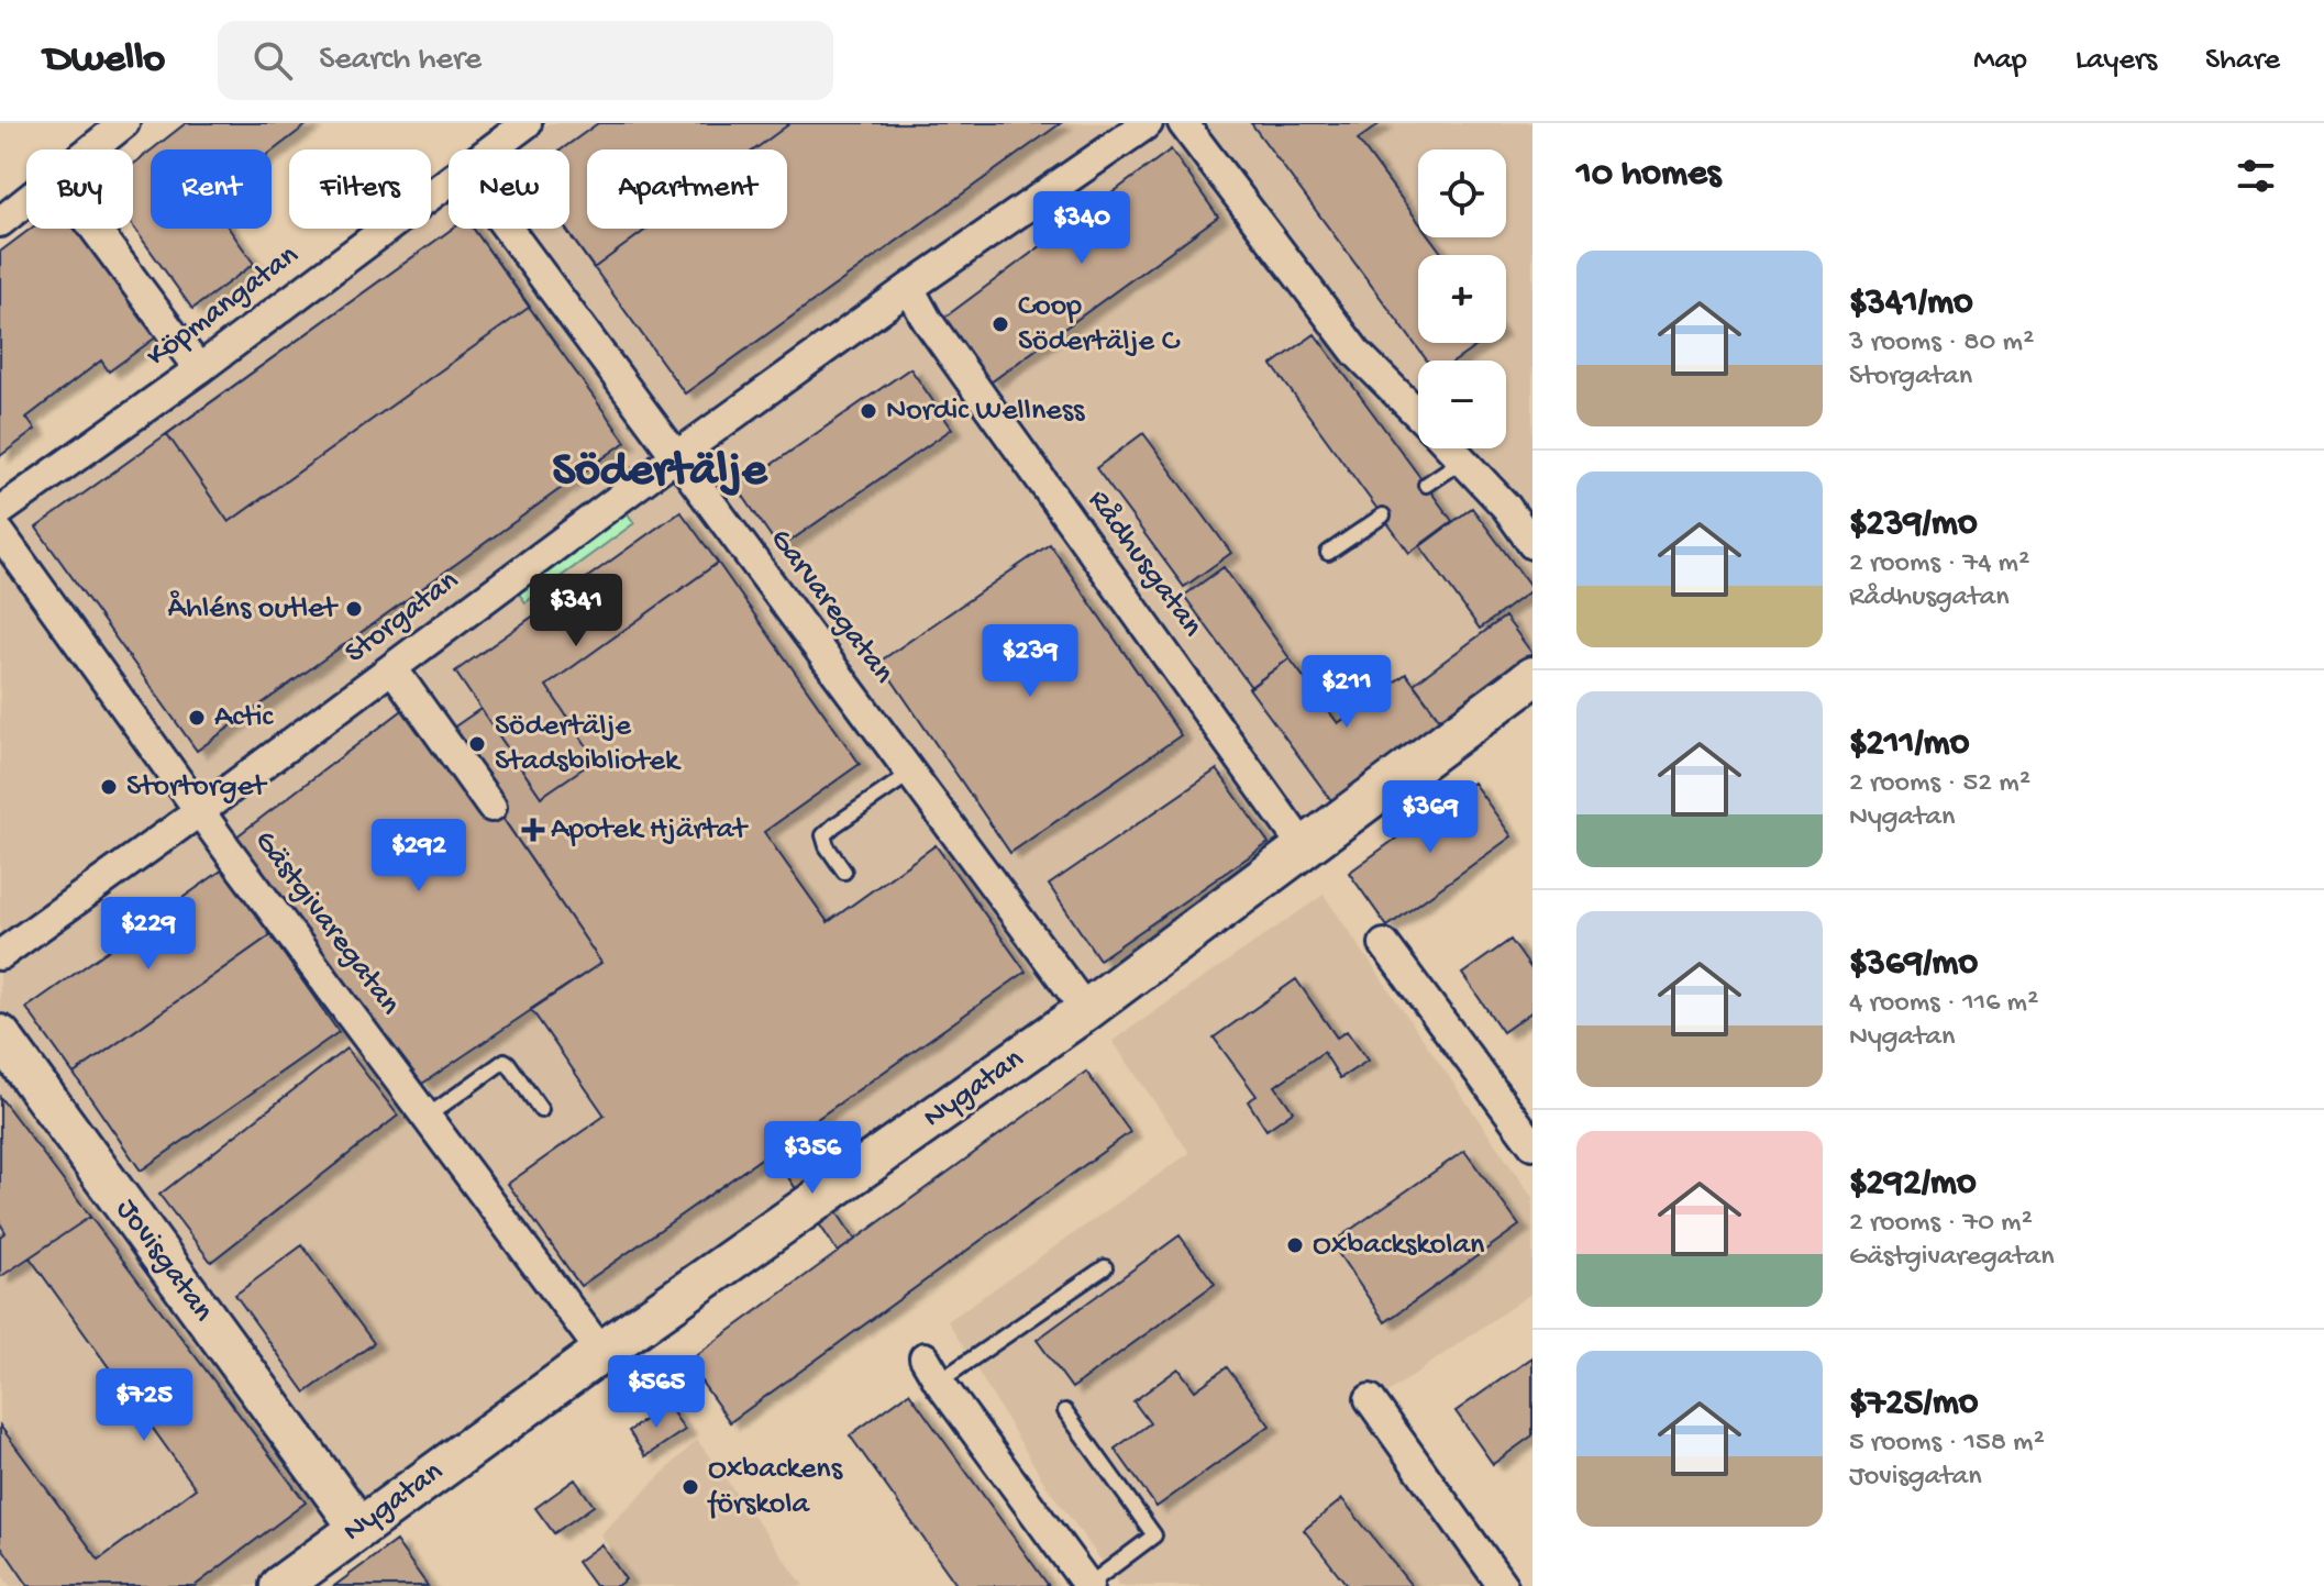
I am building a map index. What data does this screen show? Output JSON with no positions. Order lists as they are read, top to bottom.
{
  "streets": {
    "street": [
      "Köpmangatan",
      "Rådhusgatan",
      "Garvaregatan",
      "Storgatan",
      "Gästgivaregatan",
      "Nygatan",
      "Jovisgatan"
    ]
  },
  "crossings": [
    ["Rådhusgatan", "Storgatan"],
    ["Rådhusgatan", "Nygatan"],
    ["Garvaregatan", "Storgatan"],
    ["Garvaregatan", "Nygatan"],
    ["Storgatan", "Gästgivaregatan"],
    ["Gästgivaregatan", "Nygatan"],
    ["Nygatan", "Jovisgatan"]
  ],
  "districts": ["Södertälje"],
  "places": {
    "other": [
      "Coop Södertälje C",
      "Nordic Wellness",
      "Åhléns outlet",
      "Actic",
      "Södertälje Stadsbibliotek",
      "Stortorget",
      "Oxbackskolan",
      "Oxbackens förskola"
    ],
    "health": ["Apotek Hjärtat"]
  },
  "page": {
    "header": "Dwello",
    "search": "Search here",
    "nav": ["Map", "Layers", "Share"],
    "heading": "10 homes",
    "map_buttons": ["+", "−"],
    "chip": [
      "Buy",
      "Rent",
      "Filters",
      "New",
      "Apartment"
    ],
    "price": [
      "$340",
      "$341",
      "$239",
      "$211",
      "$369",
      "$292",
      "$229",
      "$356",
      "$565",
      "$725"
    ],
    "list": [
      {
        "name": "$341/mo",
        "note": "3 rooms · 80 m² · Storgatan"
      },
      {
        "name": "$239/mo",
        "note": "2 rooms · 74 m² · Rådhusgatan"
      },
      {
        "name": "$211/mo",
        "note": "2 rooms · 52 m² · Nygatan"
      },
      {
        "name": "$369/mo",
        "note": "4 rooms · 116 m² · Nygatan"
      },
      {
        "name": "$292/mo",
        "note": "2 rooms · 70 m² · Gästgivaregatan"
      },
      {
        "name": "$725/mo",
        "note": "5 rooms · 158 m² · Jovisgatan"
      }
    ]
  }
}
